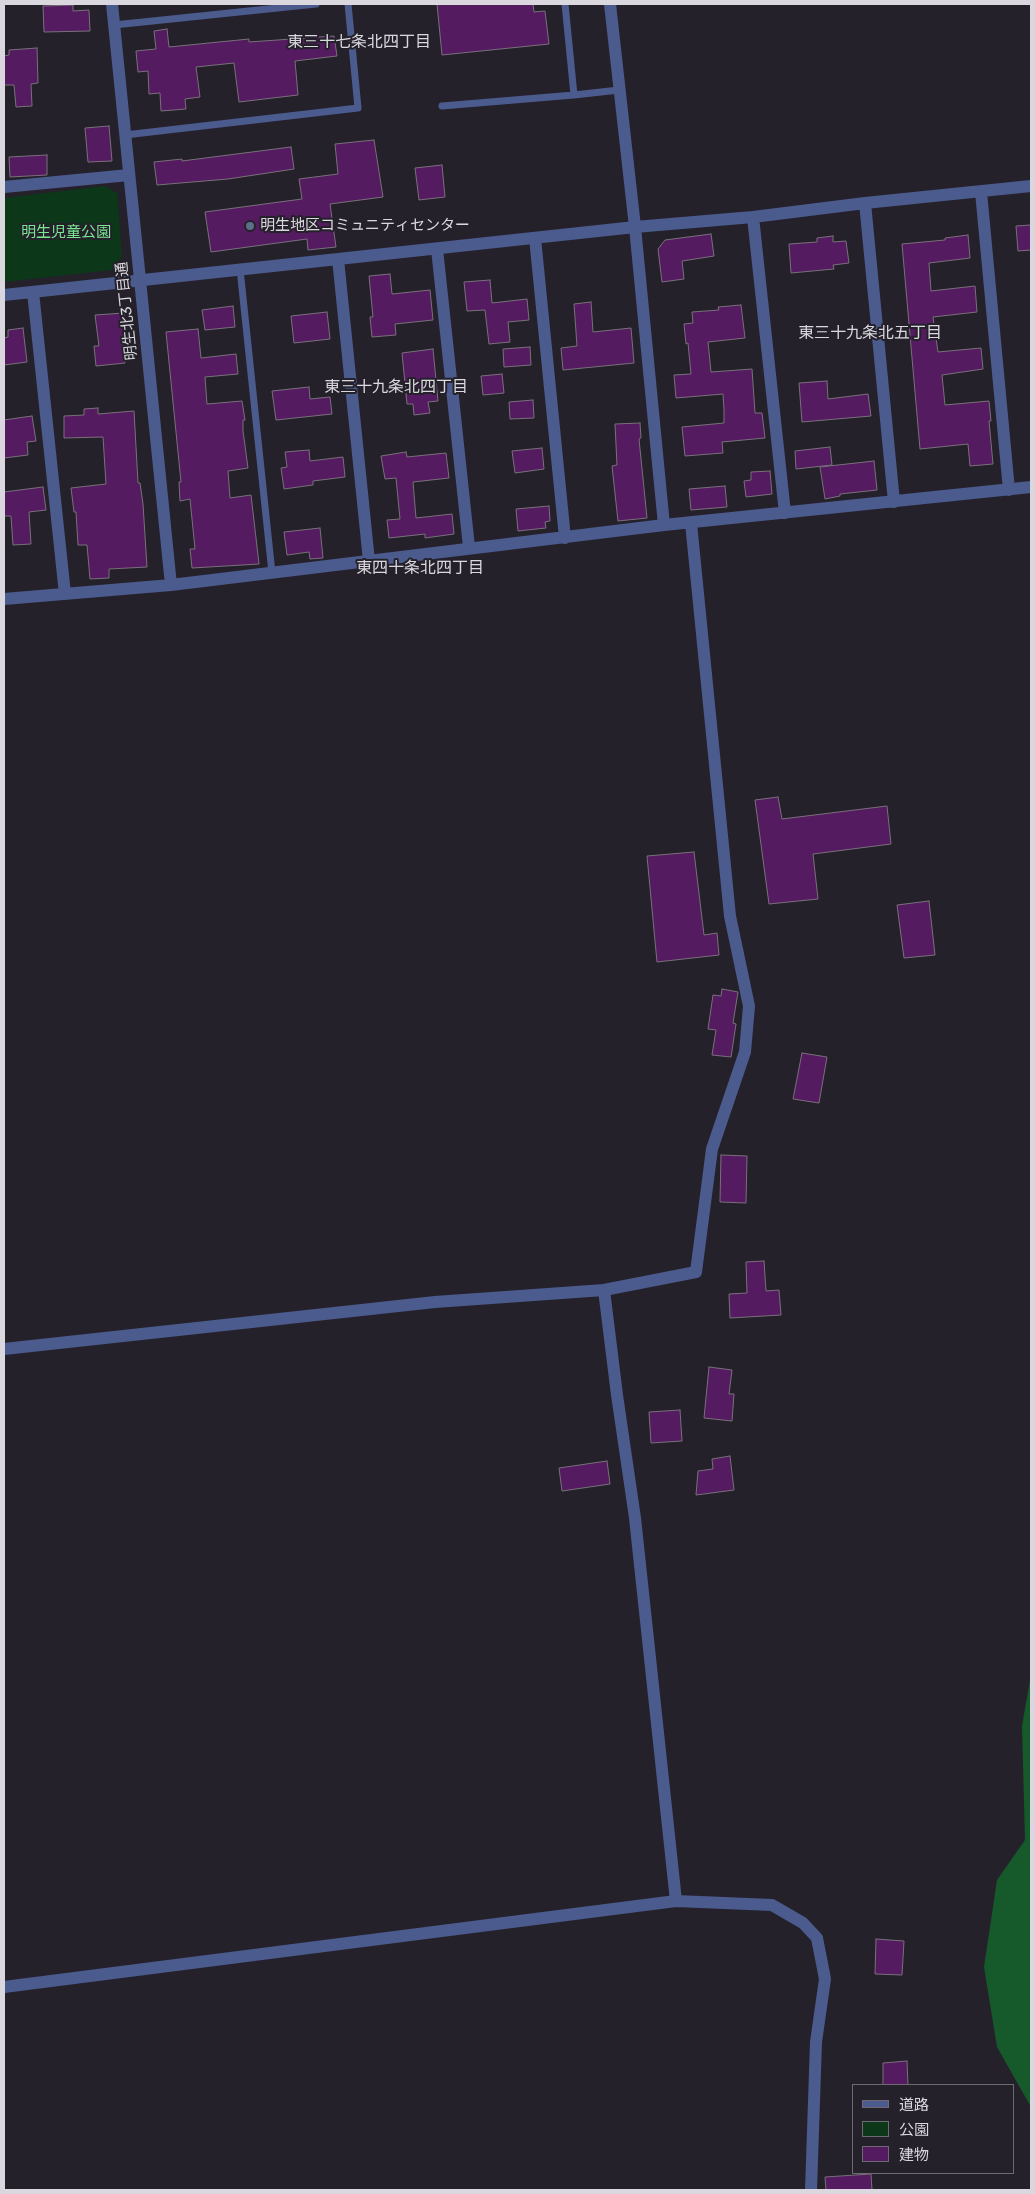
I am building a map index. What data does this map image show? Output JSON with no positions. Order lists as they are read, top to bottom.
{
  "streets": {
    "street": ["明生北3丁目通"]
  },
  "districts": [
    "東三十七条北四丁目",
    "東三十九条北五丁目",
    "東三十九条北四丁目",
    "東四十条北四丁目"
  ],
  "parks": ["明生児童公園"],
  "places": ["明生地区コミュニティセンター"],
  "legend": ["道路", "公園", "建物"]
}
